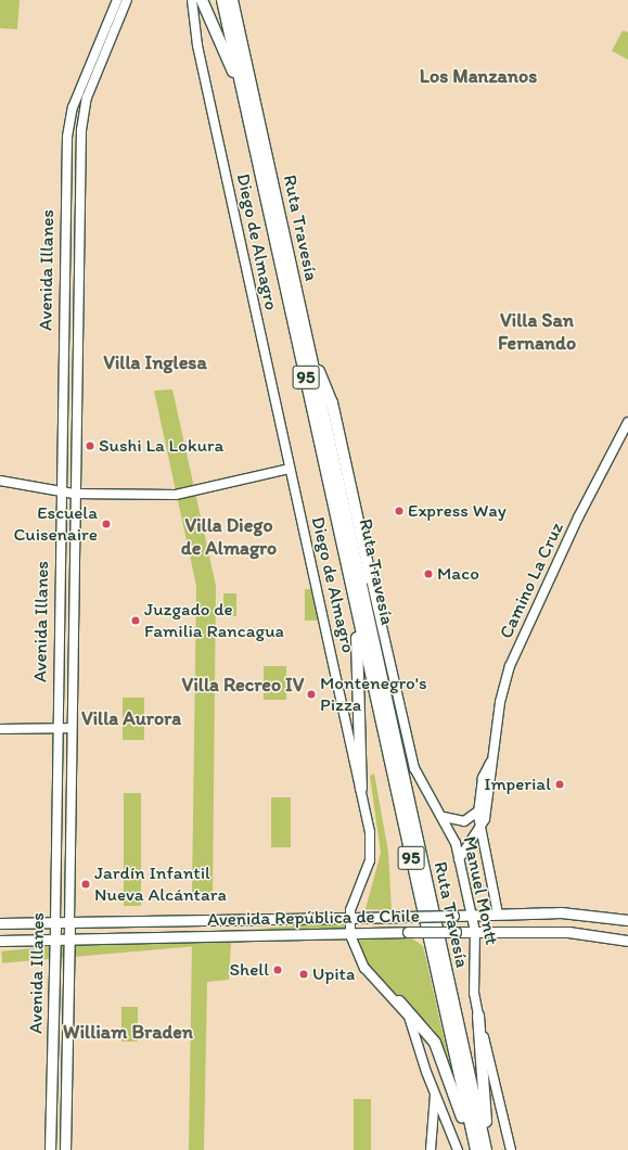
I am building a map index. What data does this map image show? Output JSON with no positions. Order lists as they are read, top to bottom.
{
  "streets": {
    "highway": ["Ruta Travesía", "95"],
    "main road": [
      "Diego de Almagro",
      "Avenida Illanes",
      "Camino La Cruz",
      "Manuel Montt",
      "Avenida República de Chile"
    ]
  },
  "crossings": [
    ["Diego de Almagro", "Avenida República de Chile"],
    ["Avenida Illanes", "Avenida República de Chile"],
    ["Camino La Cruz", "Avenida República de Chile"],
    ["Manuel Montt", "Avenida República de Chile"]
  ],
  "districts": [
    "Los Manzanos",
    "Villa San Fernando",
    "Villa Inglesa",
    "Villa Diego de Almagro",
    "Villa Recreo IV",
    "Villa Aurora",
    "William Braden"
  ],
  "places": [
    "Sushi La Lokura",
    "Express Way",
    "Escuela Cuisenaire",
    "Maco",
    "Juzgado de Familia Rancagua",
    "Montenegro's Pizza",
    "Imperial",
    "Jardín Infantil Nueva Alcántara",
    "Shell",
    "Upita"
  ]
}
